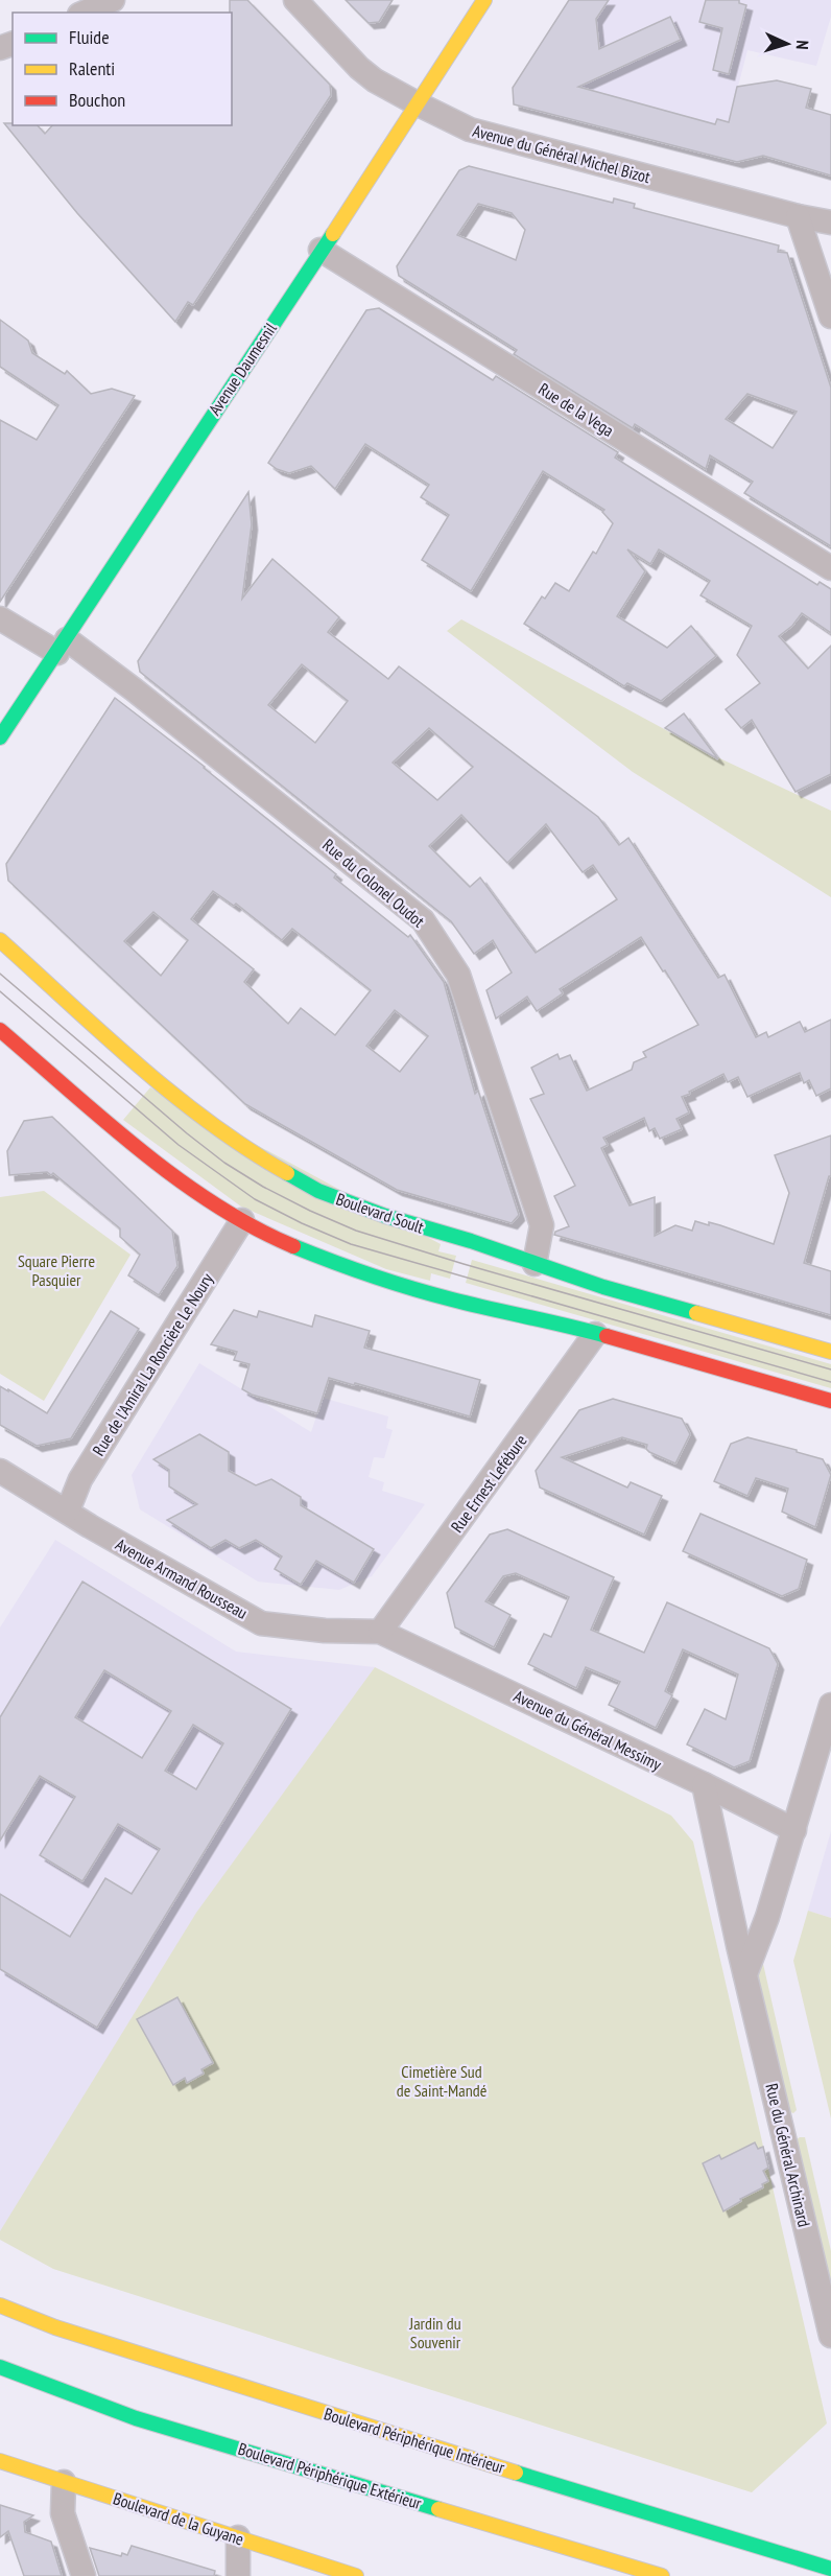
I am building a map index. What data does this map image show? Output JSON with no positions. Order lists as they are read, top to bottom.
{
  "streets": {
    "main road": [
      "Avenue Daumesnil",
      "Boulevard Soult",
      "Boulevard Périphérique Intérieur",
      "Boulevard Périphérique Extérieur",
      "Boulevard de la Guyane"
    ],
    "street": [
      "Avenue du Général Michel Bizot",
      "Rue de la Vega",
      "Rue du Colonel Oudot",
      "Rue de l'Amiral La Roncière Le Noury",
      "Rue Ernest Lefébure",
      "Avenue Armand Rousseau",
      "Avenue du Général Messimy",
      "Rue du Général Archinard"
    ]
  },
  "crossings": [
    ["Avenue du Général Michel Bizot", "Avenue Daumesnil"],
    ["Avenue Daumesnil", "Rue de la Vega"],
    ["Avenue Daumesnil", "Rue du Colonel Oudot"],
    ["Rue du Colonel Oudot", "Boulevard Soult"],
    ["Rue de l'Amiral La Roncière Le Noury", "Avenue Armand Rousseau"],
    ["Rue Ernest Lefébure", "Avenue Armand Rousseau"],
    ["Rue Ernest Lefébure", "Avenue du Général Messimy"],
    ["Avenue Armand Rousseau", "Avenue du Général Messimy"],
    ["Avenue du Général Messimy", "Rue du Général Archinard"]
  ],
  "parks": ["Square Pierre Pasquier", "Cimetière Sud de Saint-Mandé", "Jardin du Souvenir"],
  "legend": ["Fluide", "Ralenti", "Bouchon"],
  "north": "right"
}
